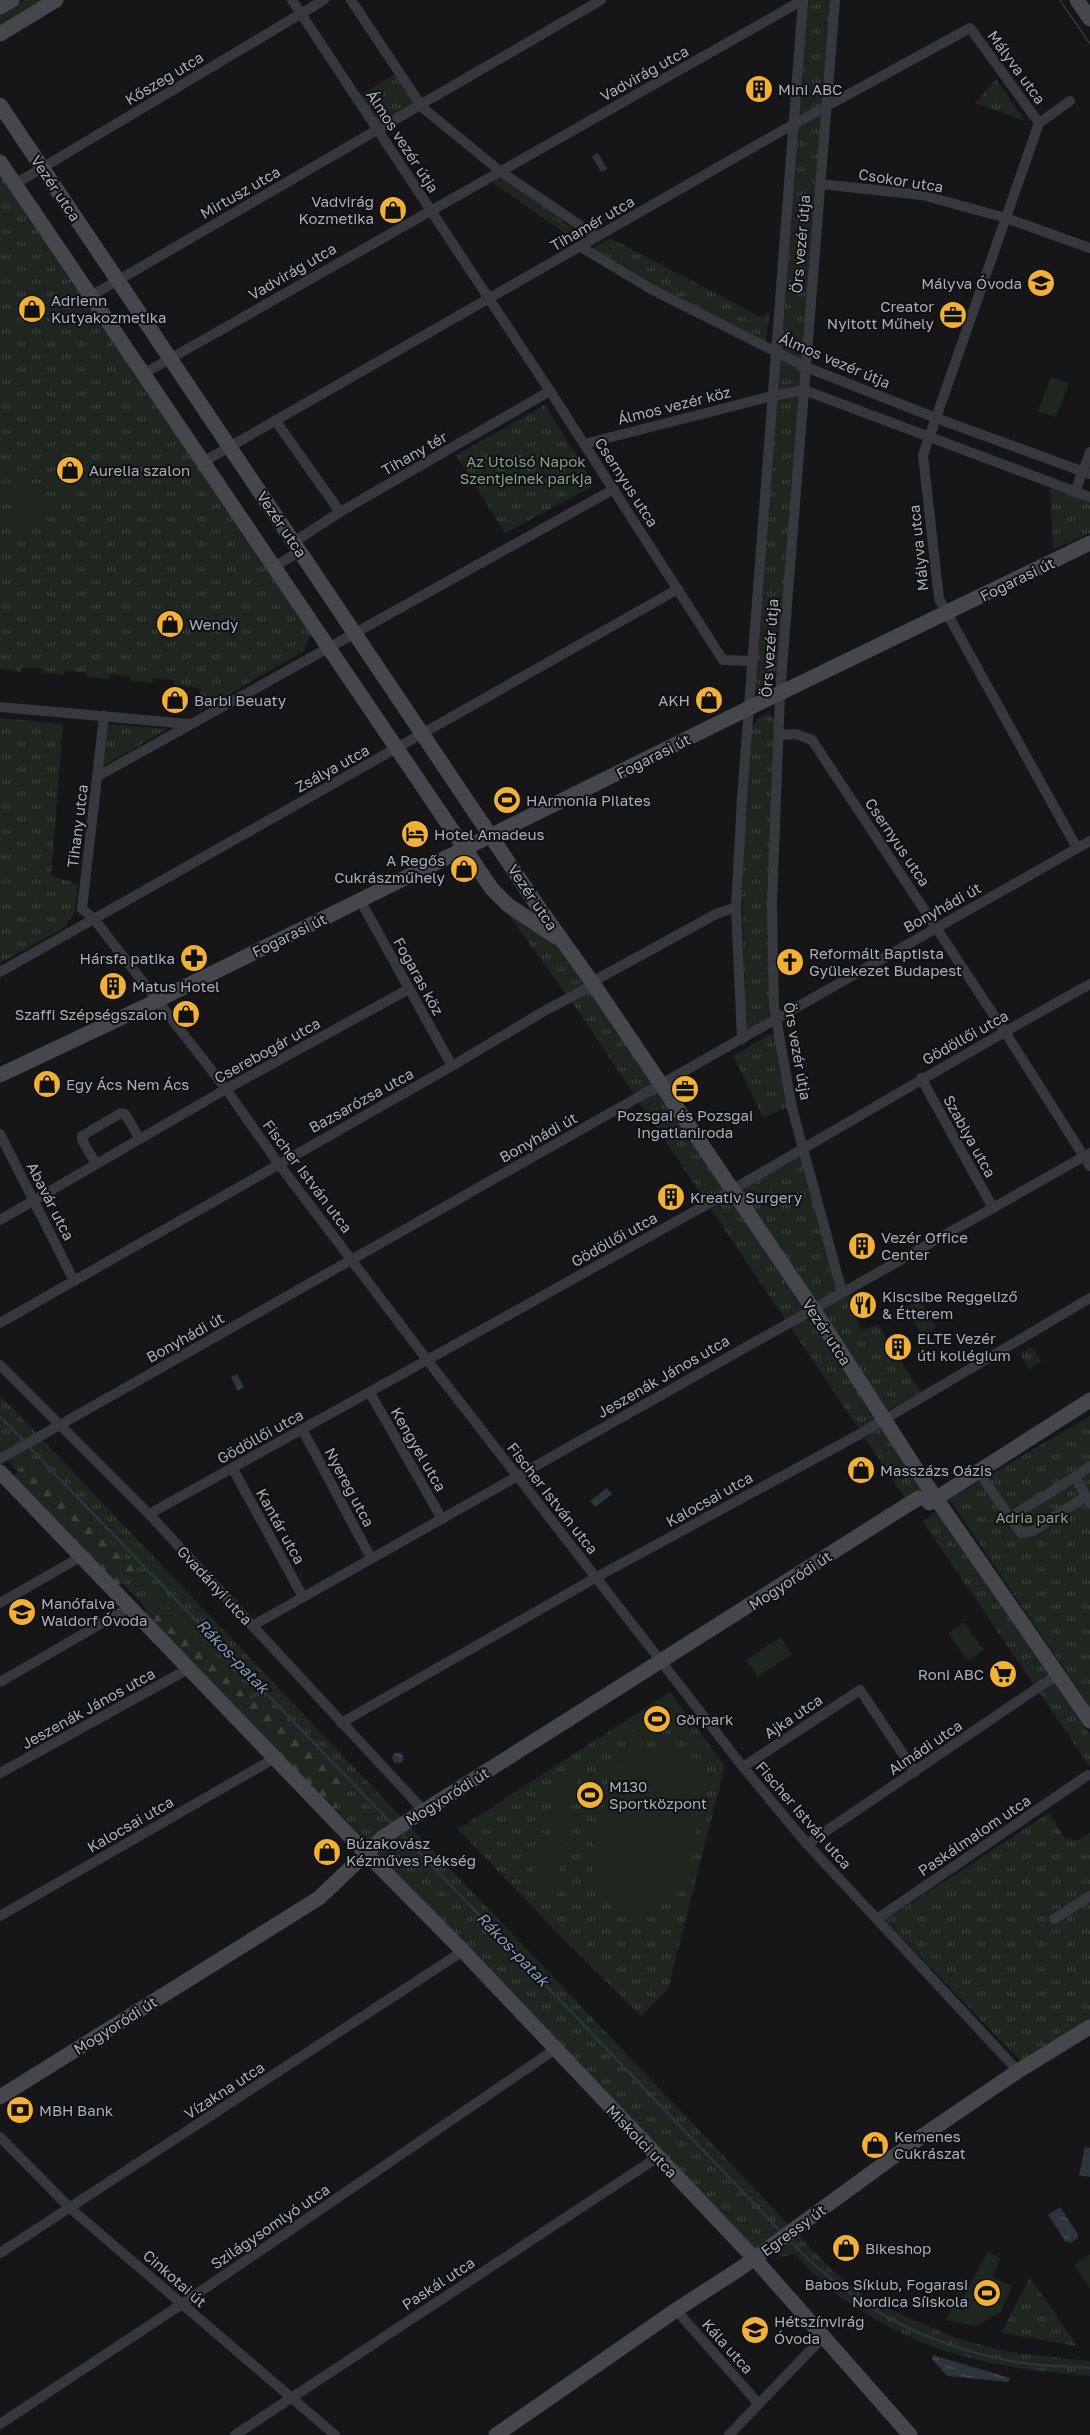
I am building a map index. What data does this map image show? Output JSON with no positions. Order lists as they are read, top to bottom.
{
  "streets": {
    "street": [
      "Mályva utca",
      "Vadvirág utca",
      "Kőszeg utca",
      "Álmos vezér útja",
      "Csokor utca",
      "Vezér utca",
      "Mirtusz utca",
      "Tihamér utca",
      "Örs vezér útja",
      "Álmos vezér köz",
      "Tihany tér",
      "Csernyus utca",
      "Fogarasi út",
      "Zsálya utca",
      "Tihany utca",
      "Bonyhádi út",
      "Fogaras köz",
      "Gödöllői utca",
      "Cserebogár utca",
      "Bazsarózsa utca",
      "Szablya utca",
      "Fischer István utca",
      "Abavár utca",
      "Jeszenák János utca",
      "Kengyel utca",
      "Nyereg utca",
      "Kalocsai utca",
      "Kantár utca",
      "Mogyoródi út",
      "Gvadányi utca",
      "Ajka utca",
      "Almádi utca",
      "Paskálmalom utca",
      "Vízakna utca",
      "Miskolci utca",
      "Szilágysomlyó utca",
      "Egressy út",
      "Cinkotai út",
      "Paskál utca",
      "Kála utca"
    ]
  },
  "crossings": [
    ["Mályva utca", "Álmos vezér útja"],
    ["Mályva utca", "Csokor utca"],
    ["Mályva utca", "Tihamér utca"],
    ["Mályva utca", "Fogarasi út"],
    ["Mályva utca", "Bonyhádi út"],
    ["Vadvirág utca", "Álmos vezér útja"],
    ["Vadvirág utca", "Vezér utca"],
    ["Vadvirág utca", "Örs vezér útja"],
    ["Kőszeg utca", "Álmos vezér útja"],
    ["Kőszeg utca", "Vezér utca"],
    ["Álmos vezér útja", "Mirtusz utca"],
    ["Álmos vezér útja", "Tihamér utca"],
    ["Álmos vezér útja", "Örs vezér útja"],
    ["Álmos vezér útja", "Csernyus utca"],
    ["Csokor utca", "Örs vezér útja"],
    ["Vezér utca", "Mirtusz utca"],
    ["Vezér utca", "Tihamér utca"],
    ["Vezér utca", "Tihany tér"],
    ["Vezér utca", "Fogarasi út"],
    ["Vezér utca", "Zsálya utca"],
    ["Vezér utca", "Tihany utca"],
    ["Vezér utca", "Bonyhádi út"],
    ["Vezér utca", "Gödöllői utca"],
    ["Vezér utca", "Bazsarózsa utca"],
    ["Vezér utca", "Jeszenák János utca"],
    ["Vezér utca", "Kalocsai utca"],
    ["Vezér utca", "Mogyoródi út"],
    ["Vezér utca", "Almádi utca"],
    ["Tihamér utca", "Örs vezér útja"],
    ["Tihamér utca", "Csernyus utca"],
    ["Örs vezér útja", "Álmos vezér köz"],
    ["Örs vezér útja", "Csernyus utca"],
    ["Örs vezér útja", "Fogarasi út"],
    ["Örs vezér útja", "Bonyhádi út"],
    ["Örs vezér útja", "Gödöllői utca"],
    ["Örs vezér útja", "Bazsarózsa utca"],
    ["Örs vezér útja", "Jeszenák János utca"],
    ["Álmos vezér köz", "Csernyus utca"],
    ["Tihany tér", "Csernyus utca"],
    ["Csernyus utca", "Zsálya utca"],
    ["Csernyus utca", "Bonyhádi út"],
    ["Csernyus utca", "Gödöllői utca"],
    ["Csernyus utca", "Jeszenák János utca"],
    ["Fogarasi út", "Fogaras köz"],
    ["Fogarasi út", "Fischer István utca"],
    ["Zsálya utca", "Tihany utca"],
    ["Zsálya utca", "Fischer István utca"],
    ["Tihany utca", "Fischer István utca"],
    ["Bonyhádi út", "Fischer István utca"],
    ["Bonyhádi út", "Gvadányi utca"],
    ["Fogaras köz", "Cserebogár utca"],
    ["Fogaras köz", "Bazsarózsa utca"],
    ["Gödöllői utca", "Szablya utca"],
    ["Gödöllői utca", "Fischer István utca"],
    ["Gödöllői utca", "Kengyel utca"],
    ["Gödöllői utca", "Nyereg utca"],
    ["Gödöllői utca", "Kantár utca"],
    ["Gödöllői utca", "Gvadányi utca"],
    ["Cserebogár utca", "Fischer István utca"],
    ["Cserebogár utca", "Abavár utca"],
    ["Bazsarózsa utca", "Fischer István utca"],
    ["Bazsarózsa utca", "Abavár utca"],
    ["Szablya utca", "Jeszenák János utca"],
    ["Fischer István utca", "Jeszenák János utca"],
    ["Fischer István utca", "Kalocsai utca"],
    ["Fischer István utca", "Mogyoródi út"],
    ["Fischer István utca", "Ajka utca"],
    ["Fischer István utca", "Almádi utca"],
    ["Fischer István utca", "Paskálmalom utca"],
    ["Fischer István utca", "Egressy út"],
    ["Jeszenák János utca", "Kengyel utca"],
    ["Jeszenák János utca", "Nyereg utca"],
    ["Jeszenák János utca", "Kantár utca"],
    ["Jeszenák János utca", "Gvadányi utca"],
    ["Kalocsai utca", "Gvadányi utca"],
    ["Mogyoródi út", "Gvadányi utca"],
    ["Mogyoródi út", "Miskolci utca"],
    ["Ajka utca", "Almádi utca"],
    ["Vízakna utca", "Miskolci utca"],
    ["Vízakna utca", "Cinkotai út"],
    ["Miskolci utca", "Szilágysomlyó utca"],
    ["Miskolci utca", "Egressy út"],
    ["Miskolci utca", "Paskál utca"],
    ["Szilágysomlyó utca", "Cinkotai út"],
    ["Egressy út", "Kála utca"],
    ["Cinkotai út", "Paskál utca"]
  ],
  "water": ["Rákos-patak"],
  "parks": ["Az Utolsó Napok Szentjeinek parkja", "Adria park"],
  "places": {
    "building": [
      "Mini ABC",
      "Matus Hotel",
      "Kreativ Surgery",
      "Vezér Office Center",
      "ELTE Vezér úti kollégium"
    ],
    "shop": [
      "Vadvirág Kozmetika",
      "Adrienn Kutyakozmetika",
      "Aurelia szalon",
      "Wendy",
      "Barbi Beuaty",
      "AKH",
      "A Regős Cukrászműhely",
      "Szaffi Szépségszalon",
      "Egy Ács Nem Ács",
      "Masszázs Oázis",
      "Búzakovász Kézműves Pékség",
      "Kemenes Cukrászat",
      "Bikeshop"
    ],
    "school or university": ["Mályva Óvoda", "Manófalva Waldorf Óvoda", "Hétszínvirág Óvoda"],
    "office": ["Creator Nyitott Műhely", "Pozsgai és Pozsgai Ingatlaniroda"],
    "sports": [
      "HArmonia Pilates",
      "Görpark",
      "M130 Sportközpont",
      "Babos Síklub, Fogarasi Nordica Síiskola"
    ],
    "hotel": ["Hotel Amadeus"],
    "pharmacy": ["Hársfa patika"],
    "church": ["Reformált Baptista Gyülekezet Budapest"],
    "restaurant": ["Kiscsibe Reggeliző & Étterem"],
    "supermarket": ["Roni ABC"],
    "bank": ["MBH Bank"]
  }
}
